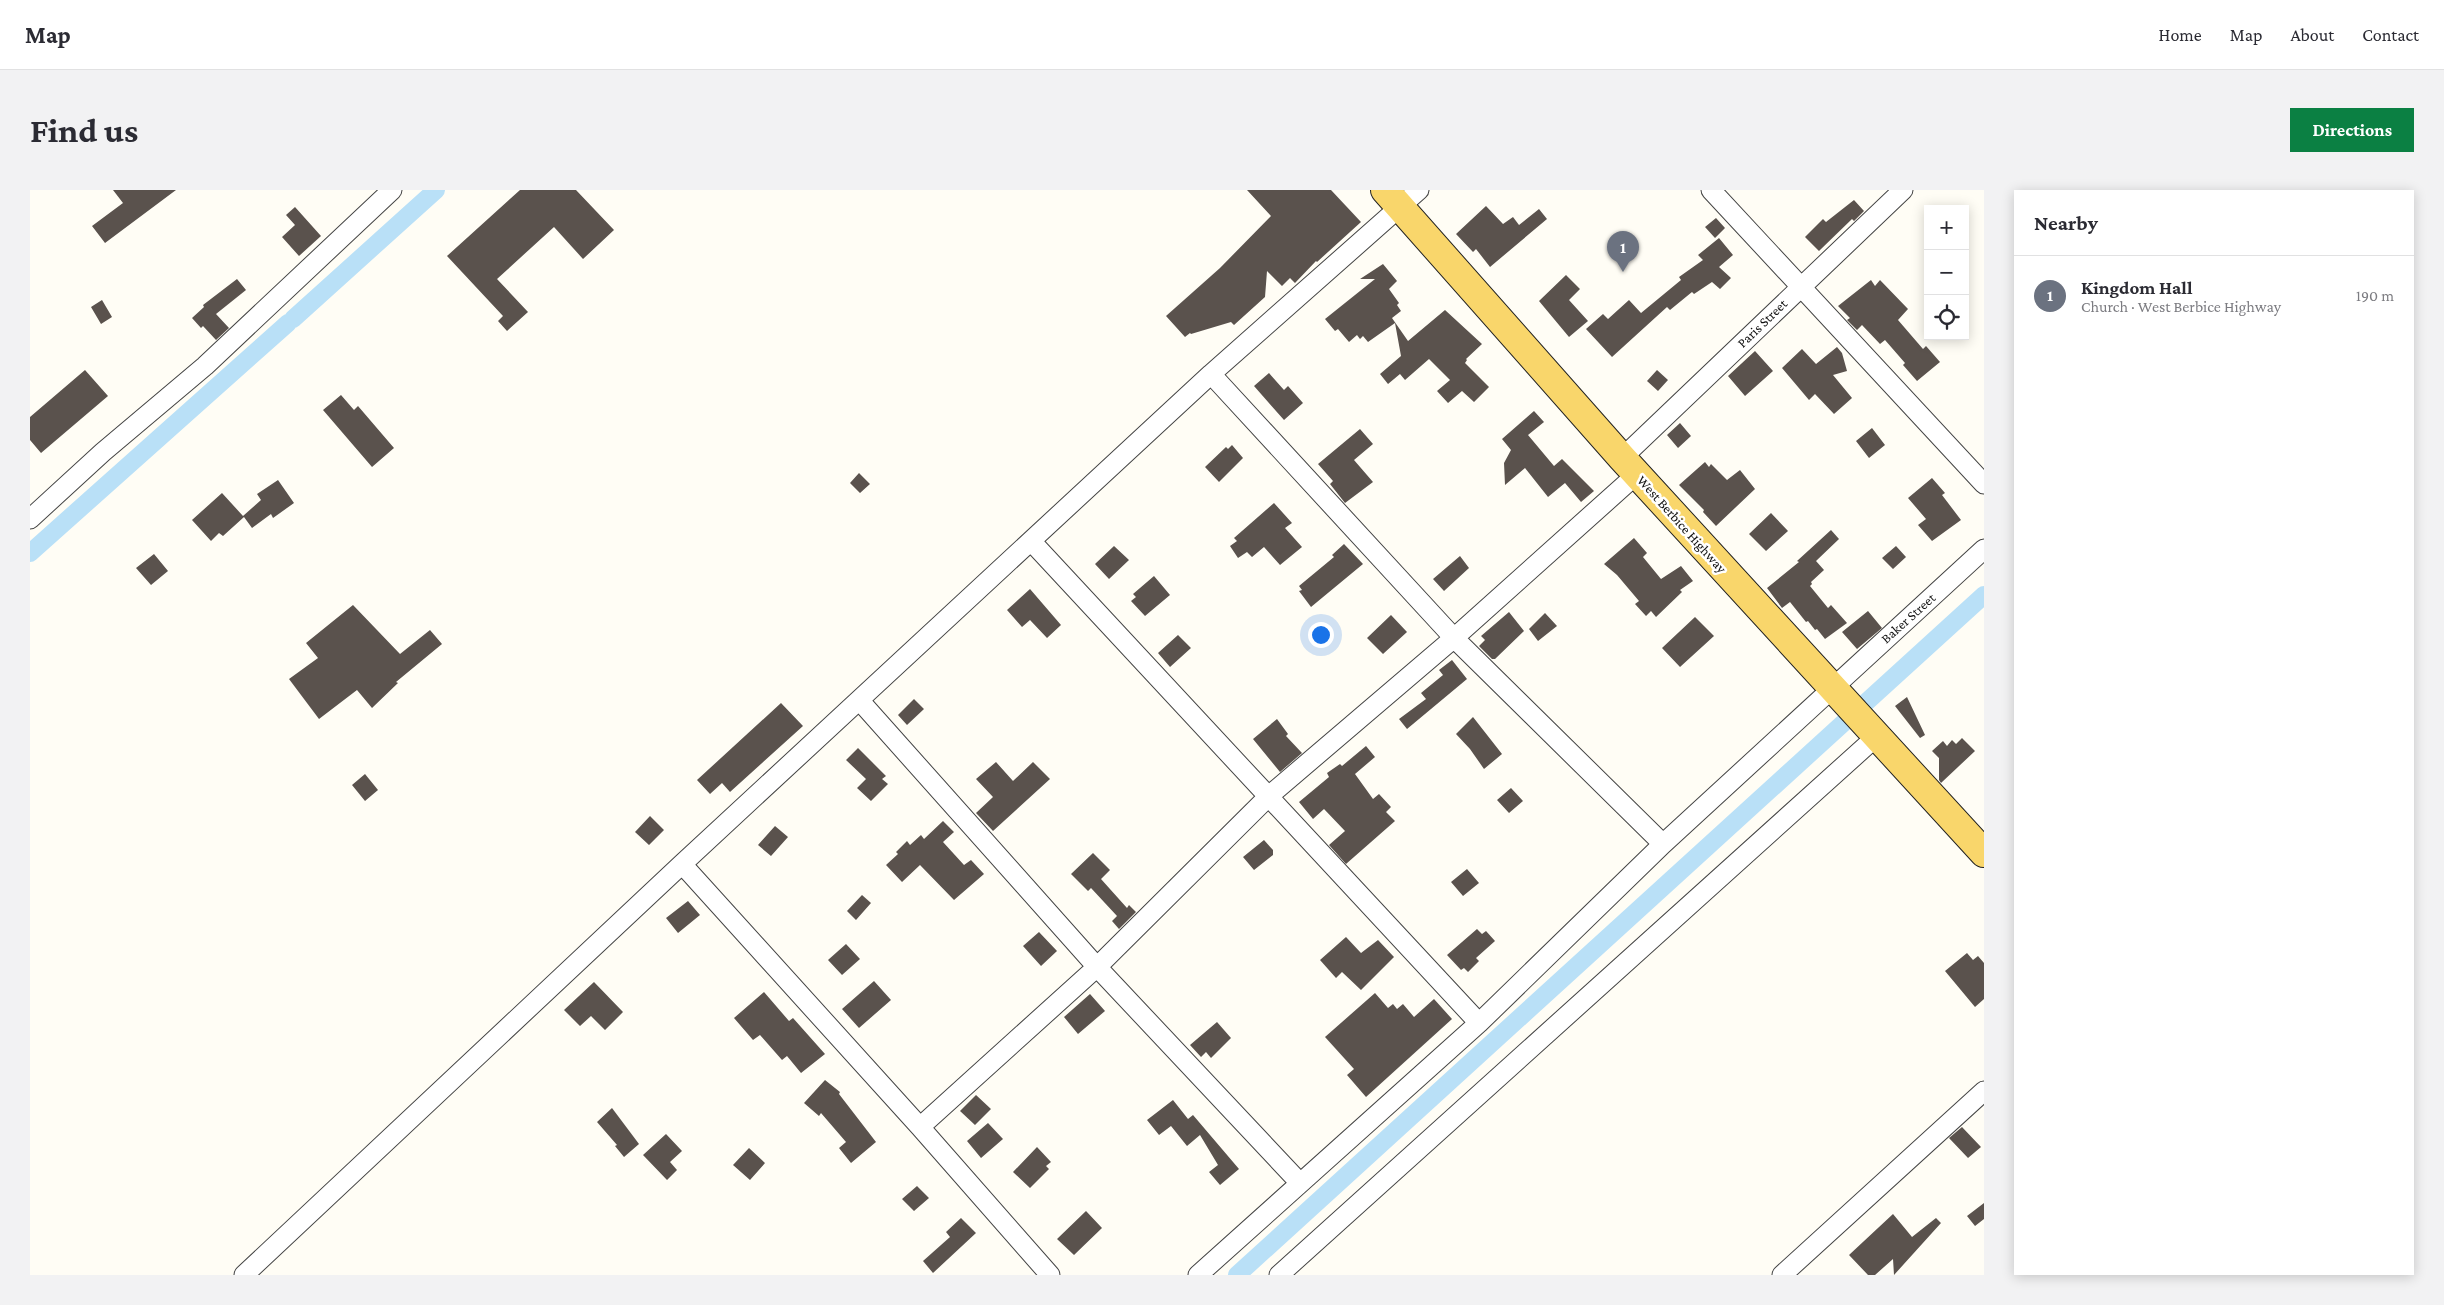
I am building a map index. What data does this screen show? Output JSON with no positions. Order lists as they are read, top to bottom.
{
  "streets": {
    "main road": ["West Berbice Highway"],
    "street": ["Paris Street", "Baker Street"]
  },
  "crossings": [
    ["Paris Street", "West Berbice Highway"],
    ["West Berbice Highway", "Baker Street"]
  ],
  "page": {
    "header": "Map",
    "nav": [
      "Home",
      "Map",
      "About",
      "Contact"
    ],
    "buttons": "Directions",
    "title": "Find us",
    "heading": "Nearby",
    "map_buttons": ["+", "−"],
    "pins": "1",
    "list": [
      {
        "mark": "1",
        "name": "Kingdom Hall",
        "note": "Church · West Berbice Highway",
        "value": "190 m"
      }
    ]
  }
}
